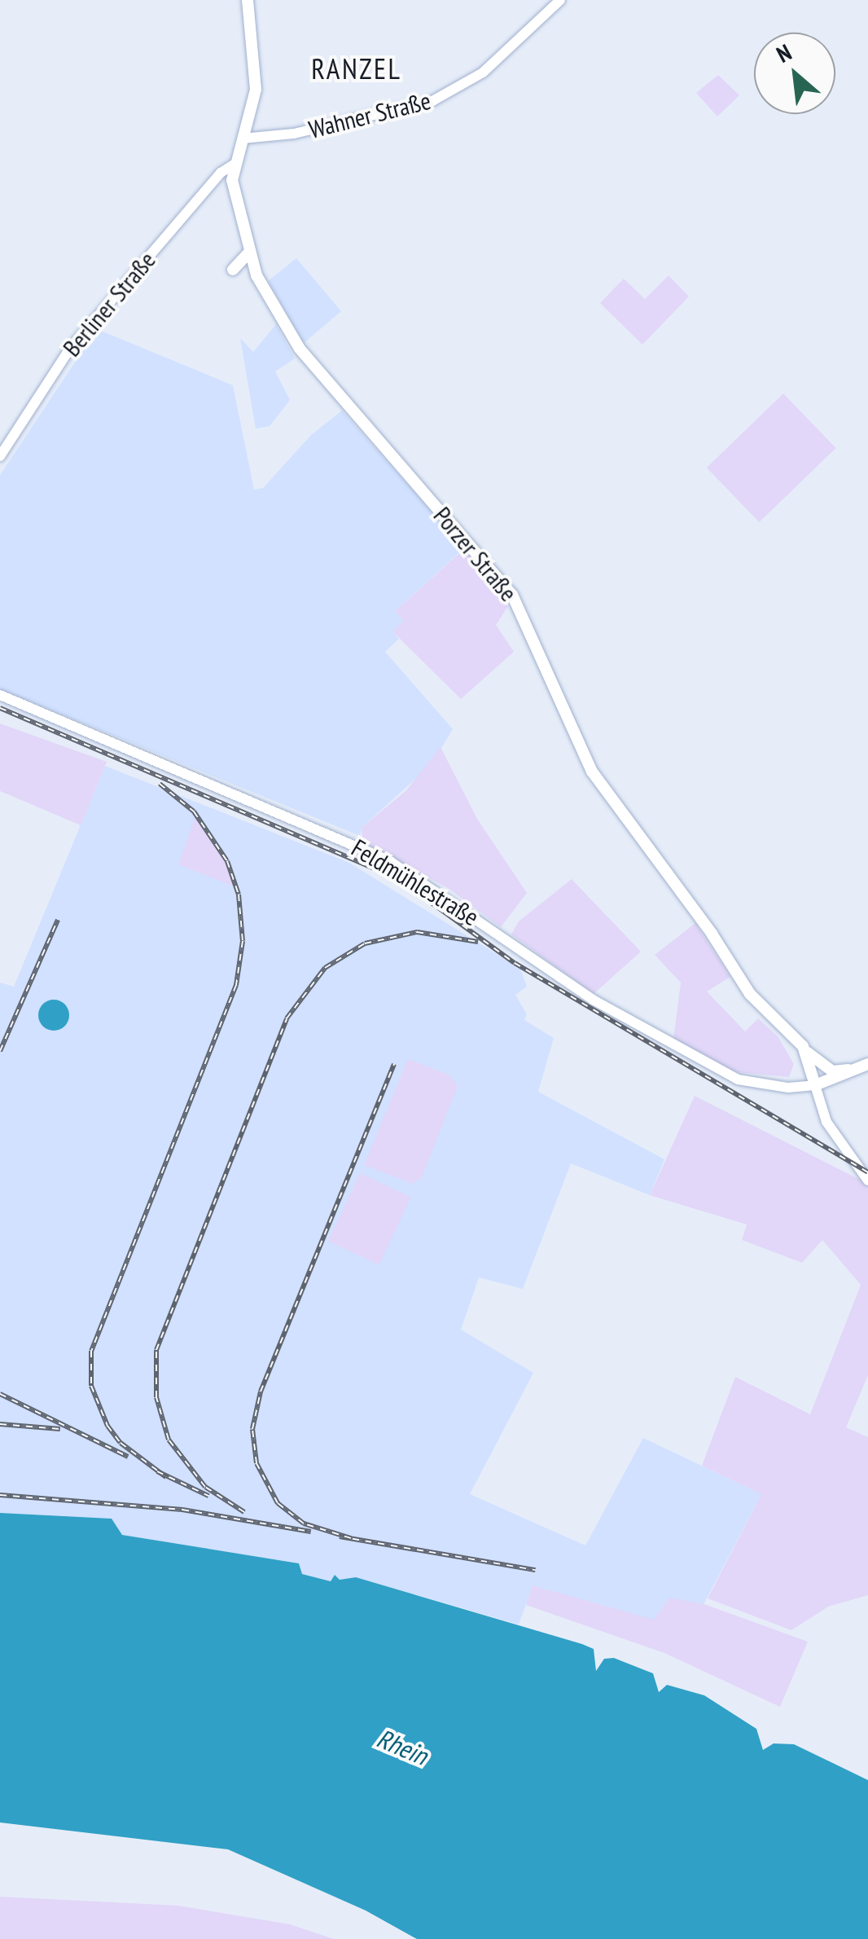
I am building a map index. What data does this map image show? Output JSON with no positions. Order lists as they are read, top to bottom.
{
  "streets": {
    "main road": ["Porzer Straße"],
    "street": ["Wahner Straße", "Berliner Straße", "Feldmühlestraße"]
  },
  "crossings": [
    ["Wahner Straße", "Porzer Straße"],
    ["Berliner Straße", "Porzer Straße"],
    ["Porzer Straße", "Feldmühlestraße"]
  ],
  "districts": ["RANZEL"],
  "water": ["Rhein"],
  "north": "top left"
}
